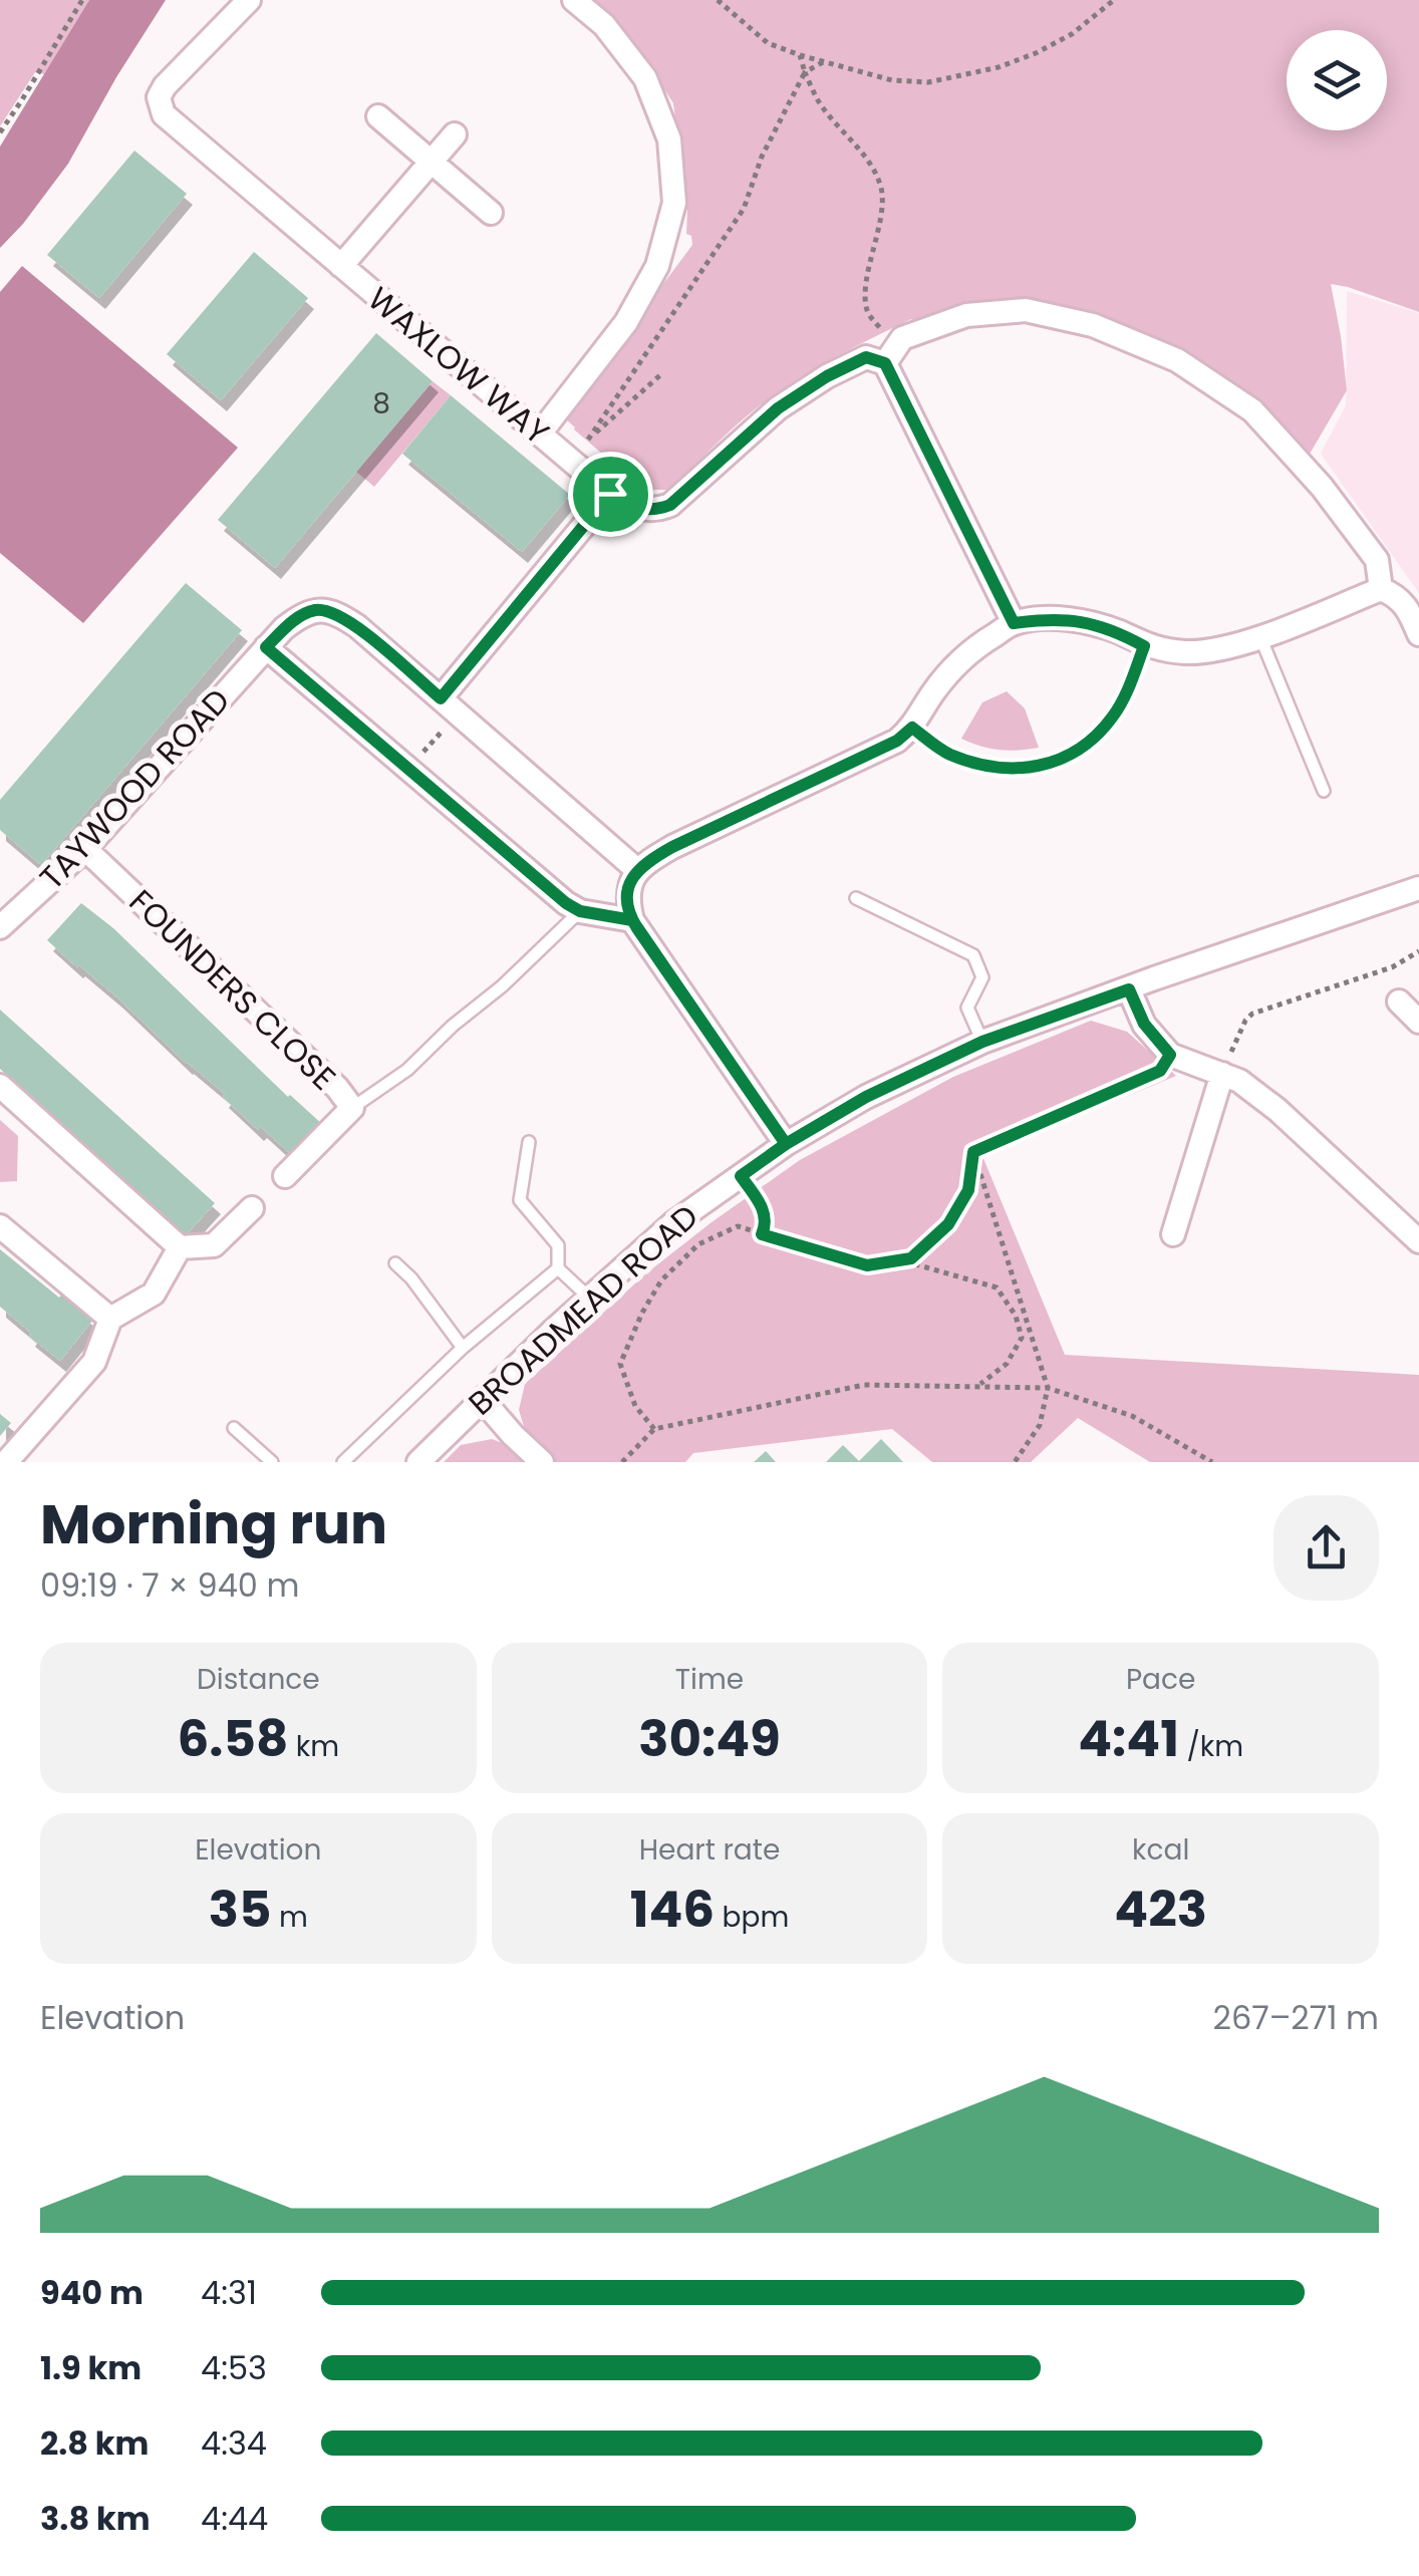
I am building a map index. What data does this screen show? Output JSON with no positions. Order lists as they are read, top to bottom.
{
  "streets": {
    "street": [
      "WAXLOW WAY",
      "TAYWOOD ROAD",
      "FOUNDERS CLOSE",
      "BROADMEAD ROAD"
    ]
  },
  "crossings": [
    ["TAYWOOD ROAD", "FOUNDERS CLOSE"]
  ],
  "house_numbers": ["8"],
  "page": {
    "heading": ["Morning run", "09:19 · 7 × 940 m"],
    "stats": [
      ["Distance", "6.58 km"],
      ["Time", "30:49"],
      ["Pace", "4:41 /km"],
      ["Elevation", "35 m"],
      ["Heart rate", "146 bpm"],
      ["kcal", "423"]
    ],
    "chart": ["Elevation", "267–271 m"],
    "list": [
      {
        "name": "940 m",
        "note": "4:31"
      },
      {
        "name": "1.9 km",
        "note": "4:53"
      },
      {
        "name": "2.8 km",
        "note": "4:34"
      },
      {
        "name": "3.8 km",
        "note": "4:44"
      }
    ]
  }
}
